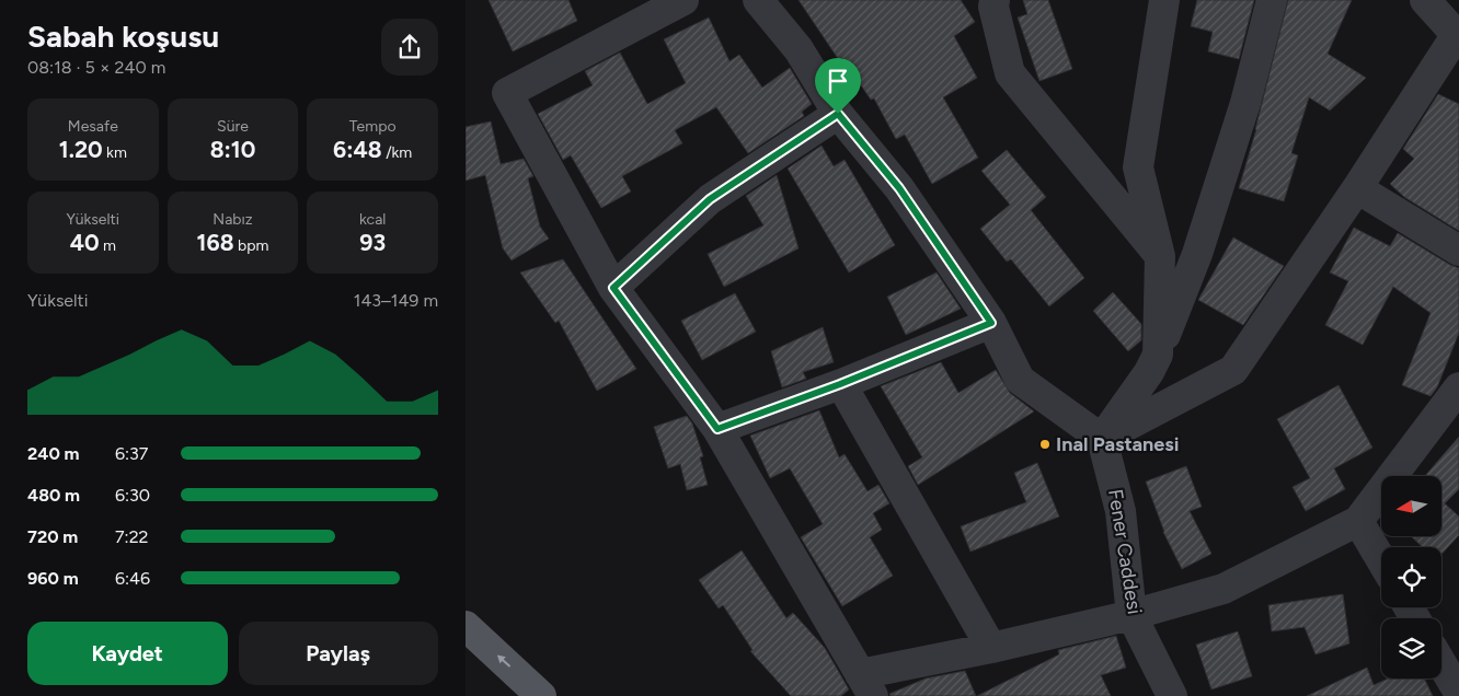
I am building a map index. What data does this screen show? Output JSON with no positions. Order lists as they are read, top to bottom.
{
  "streets": {
    "street": ["Fener Caddesi"]
  },
  "places": ["Inal Pastanesi"],
  "north": "left",
  "page": {
    "heading": ["Sabah koşusu", "08:18 · 5 × 240 m"],
    "stats": [
      ["Mesafe", "1.20 km"],
      ["Süre", "8:10"],
      ["Tempo", "6:48 /km"],
      ["Yükselti", "40 m"],
      ["Nabız", "168 bpm"],
      ["kcal", "93"]
    ],
    "chart": ["Yükselti", "143–149 m"],
    "list": [
      {
        "name": "240 m",
        "note": "6:37"
      },
      {
        "name": "480 m",
        "note": "6:30"
      },
      {
        "name": "720 m",
        "note": "7:22"
      },
      {
        "name": "960 m",
        "note": "6:46"
      }
    ],
    "buttons": ["Kaydet", "Paylaş"]
  }
}
